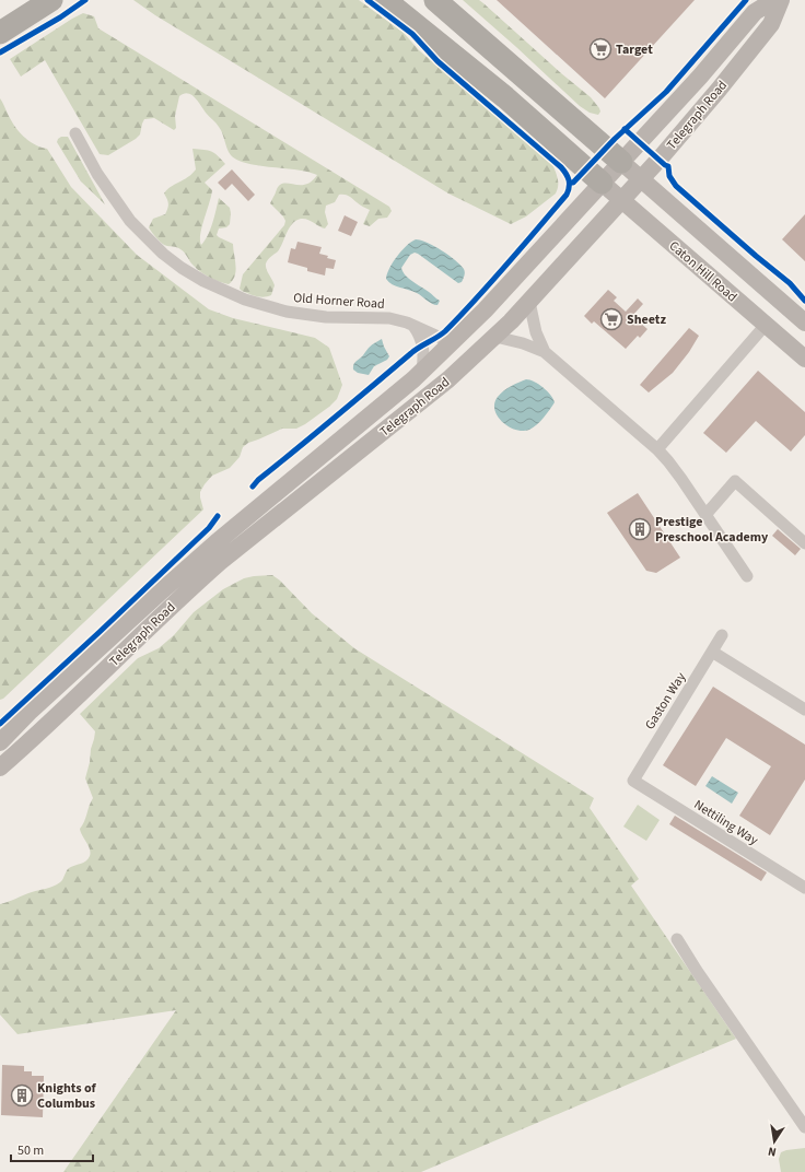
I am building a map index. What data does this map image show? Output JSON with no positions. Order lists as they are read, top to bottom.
{
  "streets": {
    "main road": ["Telegraph Road", "Caton Hill Road"],
    "street": ["Old Horner Road", "Gaston Way", "Nettiling Way"]
  },
  "crossings": [
    ["Telegraph Road", "Caton Hill Road"],
    ["Telegraph Road", "Old Horner Road"],
    ["Gaston Way", "Nettiling Way"]
  ],
  "places": {
    "supermarket": ["Target", "Sheetz"],
    "building": ["Prestige Preschool Academy", "Knights of Columbus"]
  },
  "scale_bar": "50 m",
  "north": "bottom"
}
